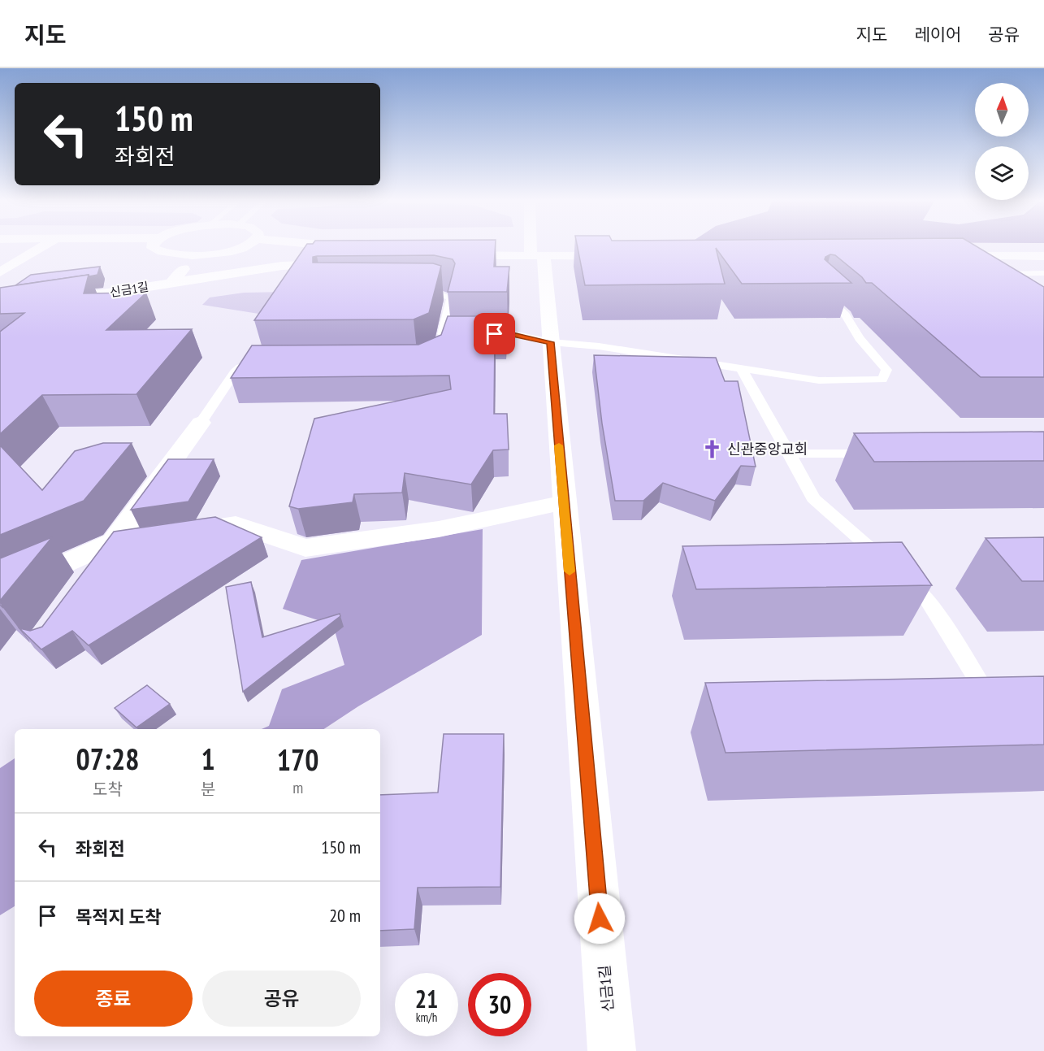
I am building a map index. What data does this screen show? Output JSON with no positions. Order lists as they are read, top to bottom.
{
  "streets": {
    "street": ["신금1길"]
  },
  "places": {
    "church": ["신관중앙교회"]
  },
  "north": "top",
  "page": {
    "header": "지도",
    "nav": ["지도", "레이어", "공유"],
    "turn": ["150 m", "좌회전"],
    "eta": [
      "07:28",
      "도착",
      "1",
      "분",
      "170",
      "m"
    ],
    "list": [
      {
        "name": "좌회전",
        "value": "150 m"
      },
      {
        "name": "목적지 도착",
        "value": "20 m"
      }
    ],
    "buttons": ["종료", "공유"],
    "speed": "21 km/h",
    "limit": "30"
  }
}
